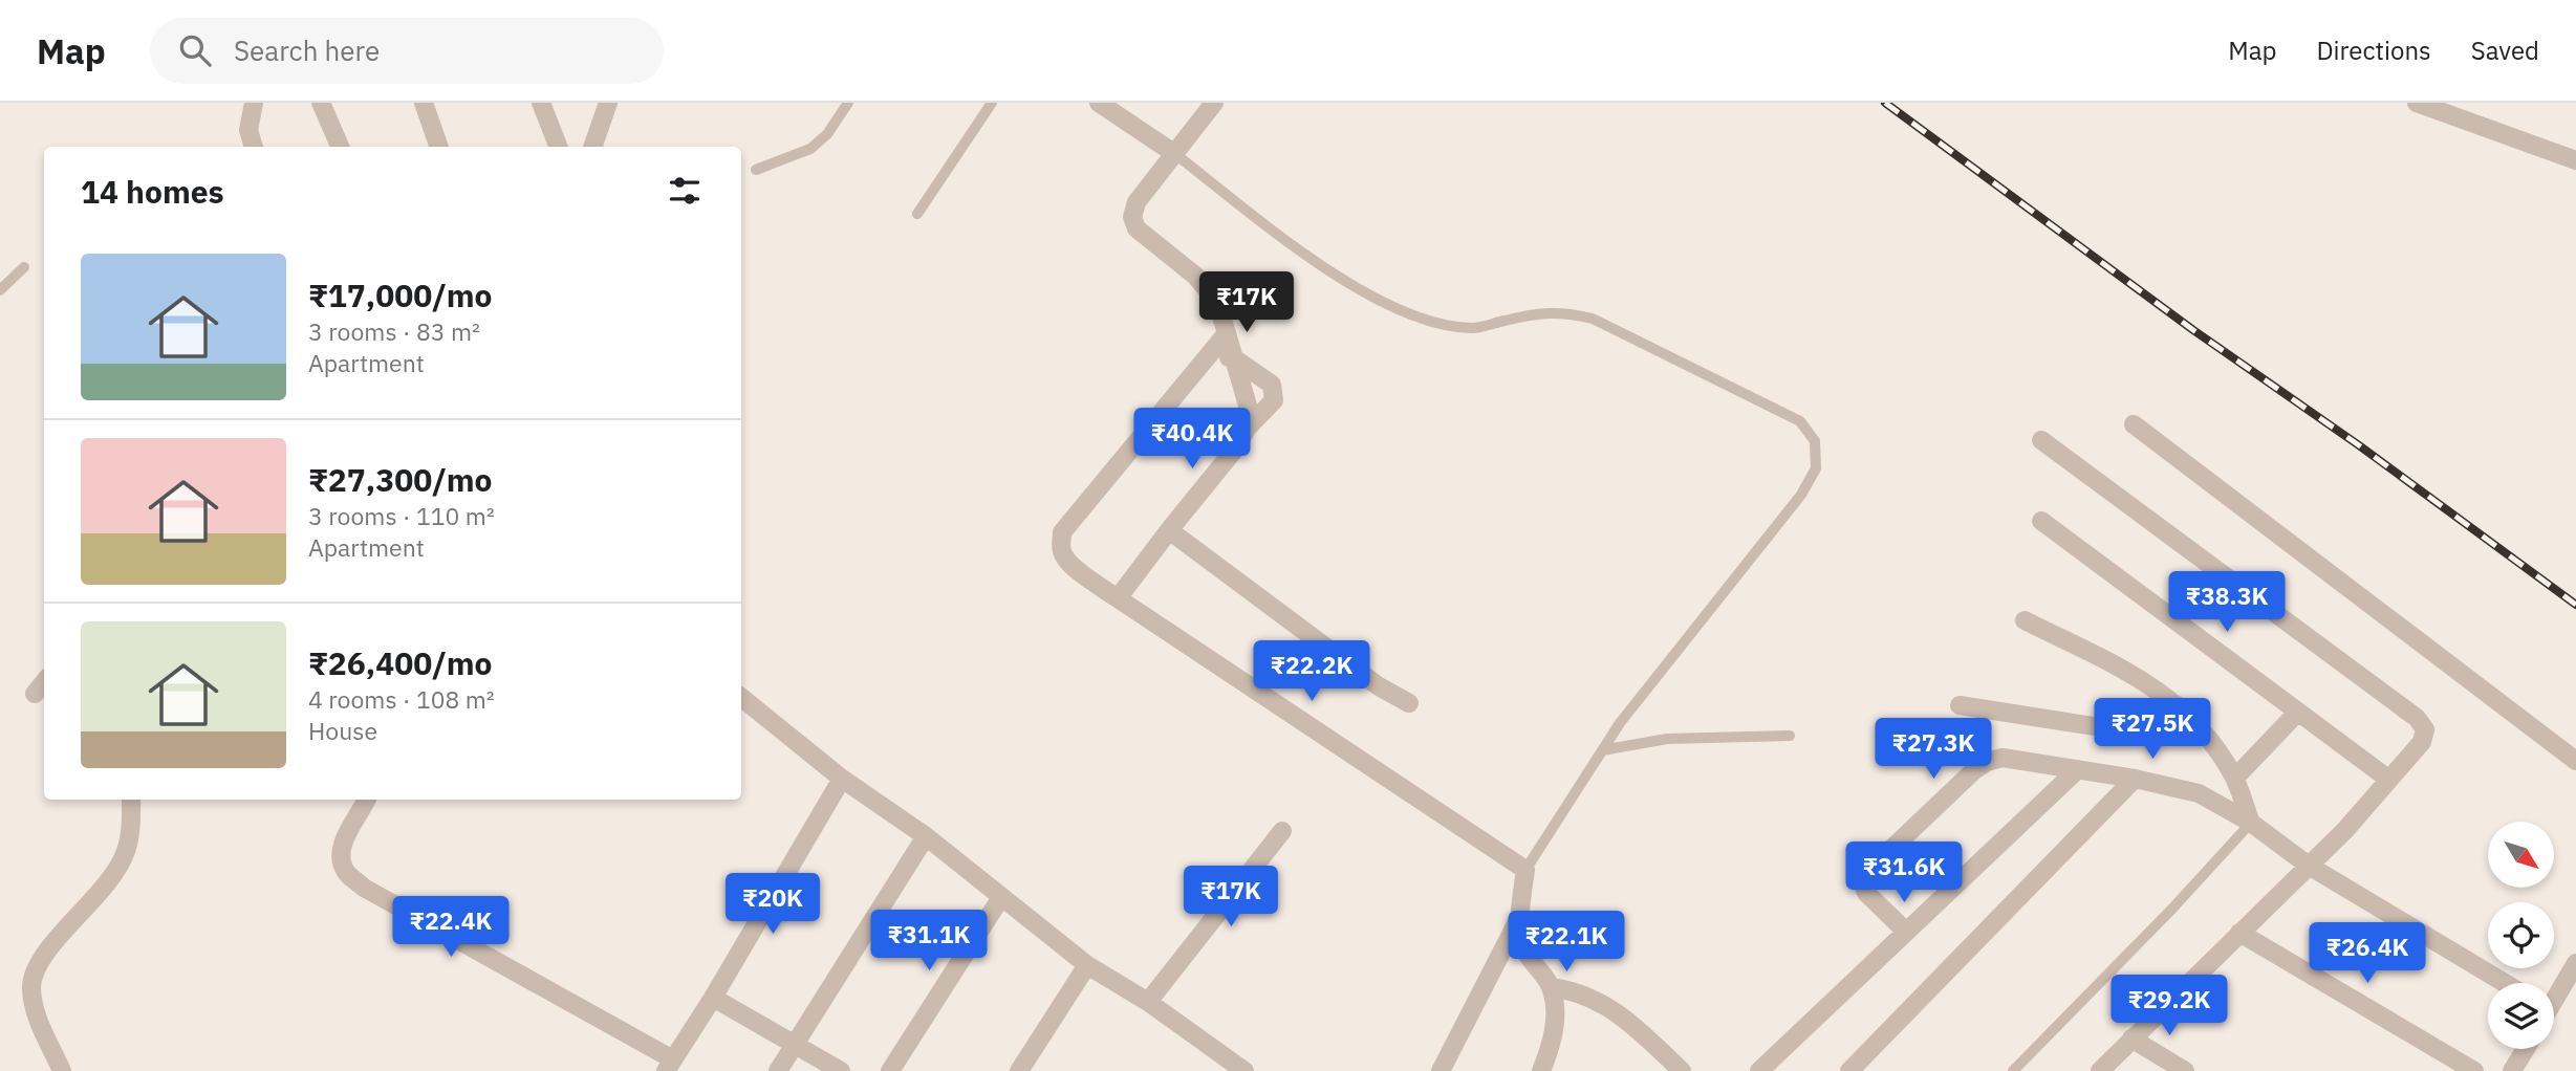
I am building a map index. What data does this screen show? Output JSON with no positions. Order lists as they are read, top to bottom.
{
  "north": "bottom right",
  "page": {
    "header": "Map",
    "search": "Search here",
    "nav": ["Map", "Directions", "Saved"],
    "heading": "14 homes",
    "list": [
      {
        "name": "₹17,000/mo",
        "note": "3 rooms · 83 m² · Apartment"
      },
      {
        "name": "₹27,300/mo",
        "note": "3 rooms · 110 m² · Apartment"
      },
      {
        "name": "₹26,400/mo",
        "note": "4 rooms · 108 m² · House"
      }
    ],
    "price": [
      "₹17K",
      "₹40.4K",
      "₹38.3K",
      "₹22.2K",
      "₹27.5K",
      "₹27.3K",
      "₹31.6K",
      "₹17K",
      "₹20K",
      "₹22.4K",
      "₹31.1K",
      "₹22.1K",
      "₹26.4K",
      "₹29.2K"
    ]
  }
}
